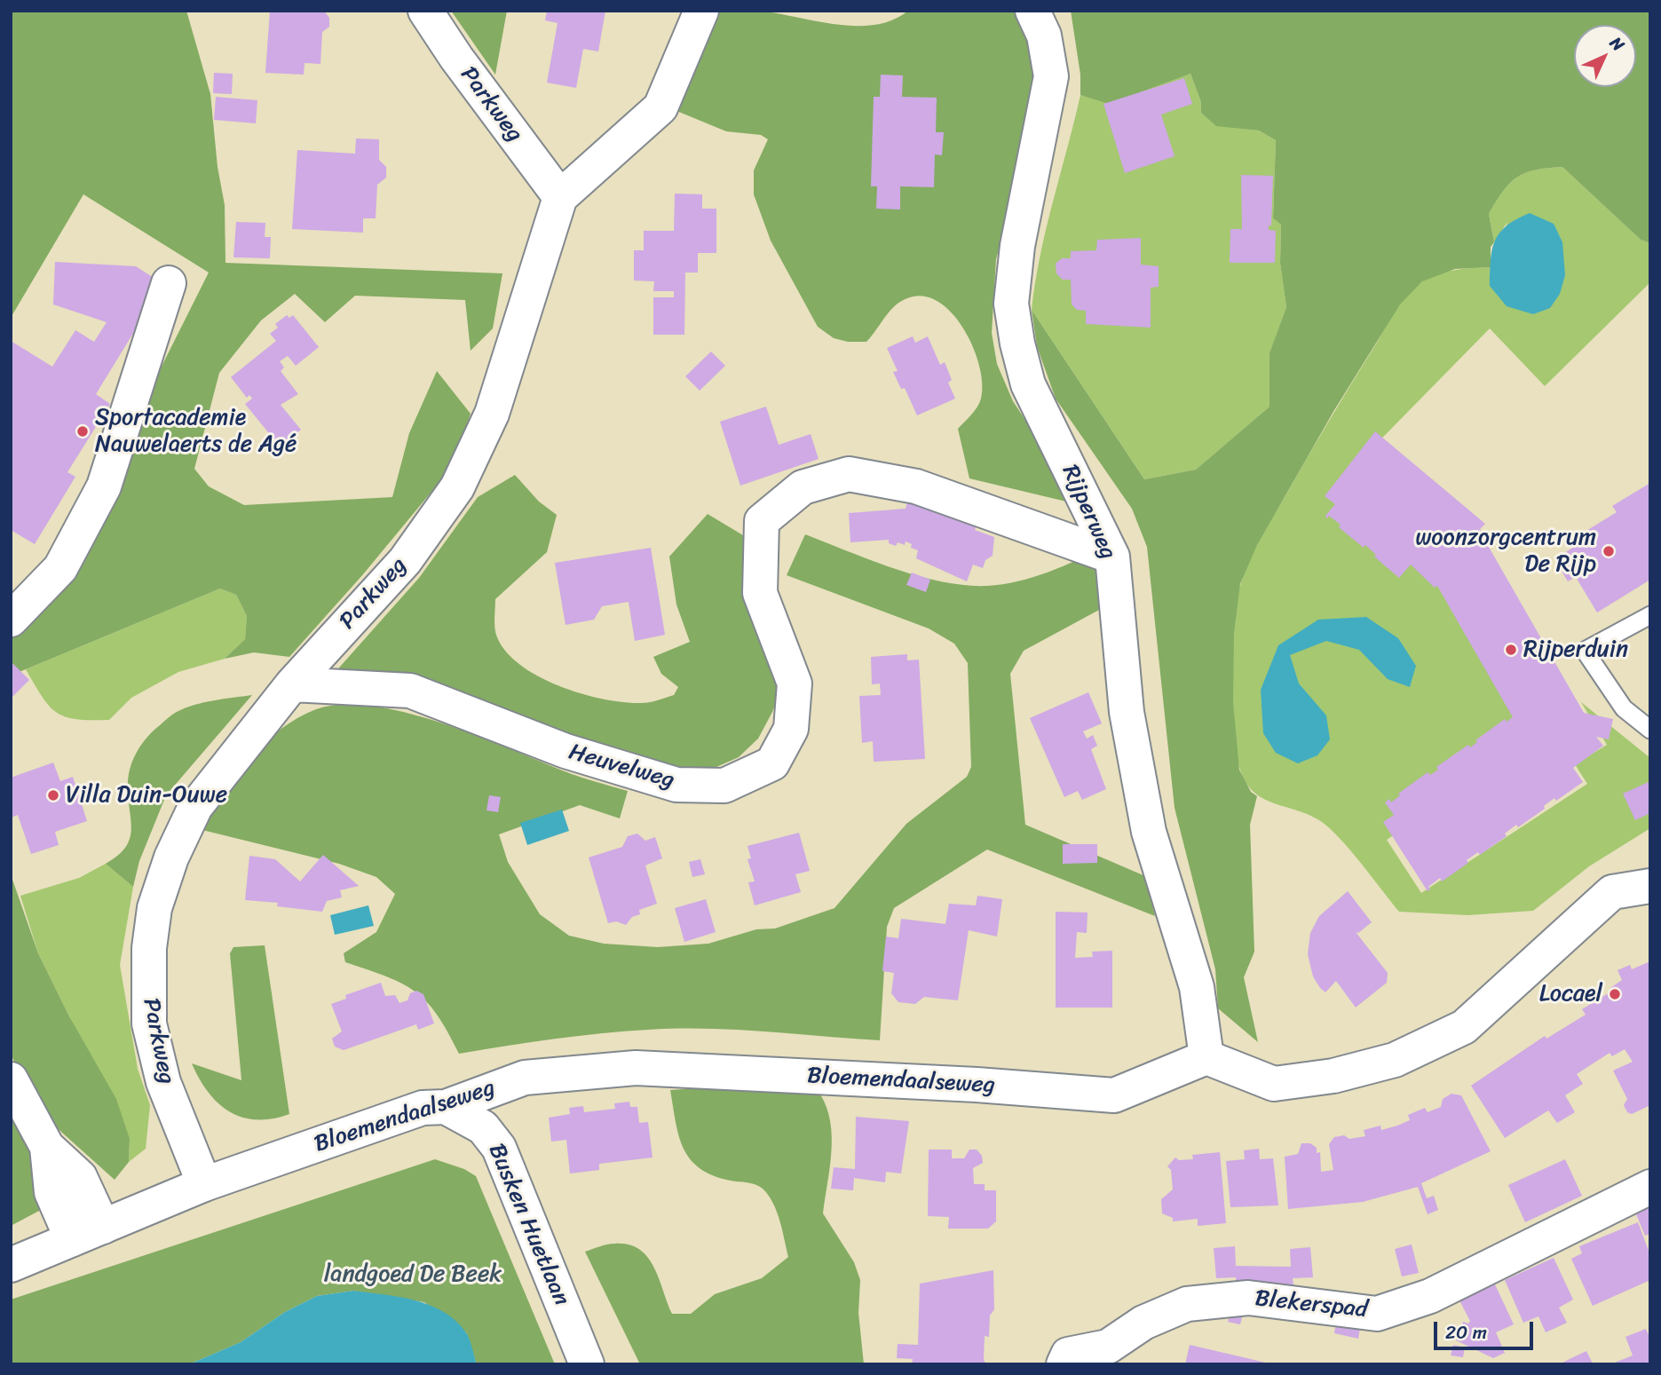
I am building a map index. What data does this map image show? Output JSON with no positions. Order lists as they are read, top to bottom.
{
  "streets": {
    "street": [
      "Parkweg",
      "Rijperweg",
      "Heuvelweg",
      "Bloemendaalseweg",
      "Busken Huetlaan",
      "Blekerspad"
    ]
  },
  "crossings": [
    ["Parkweg", "Heuvelweg"],
    ["Parkweg", "Bloemendaalseweg"],
    ["Rijperweg", "Heuvelweg"],
    ["Rijperweg", "Bloemendaalseweg"],
    ["Bloemendaalseweg", "Busken Huetlaan"]
  ],
  "parks": ["landgoed De Beek"],
  "places": [
    "Sportacademie Nauwelaerts de Agé",
    "woonzorgcentrum De Rijp",
    "Rijperduin",
    "Villa Duin-Ouwe",
    "Locael"
  ],
  "scale_bar": "20 m",
  "north": "top right"
}
